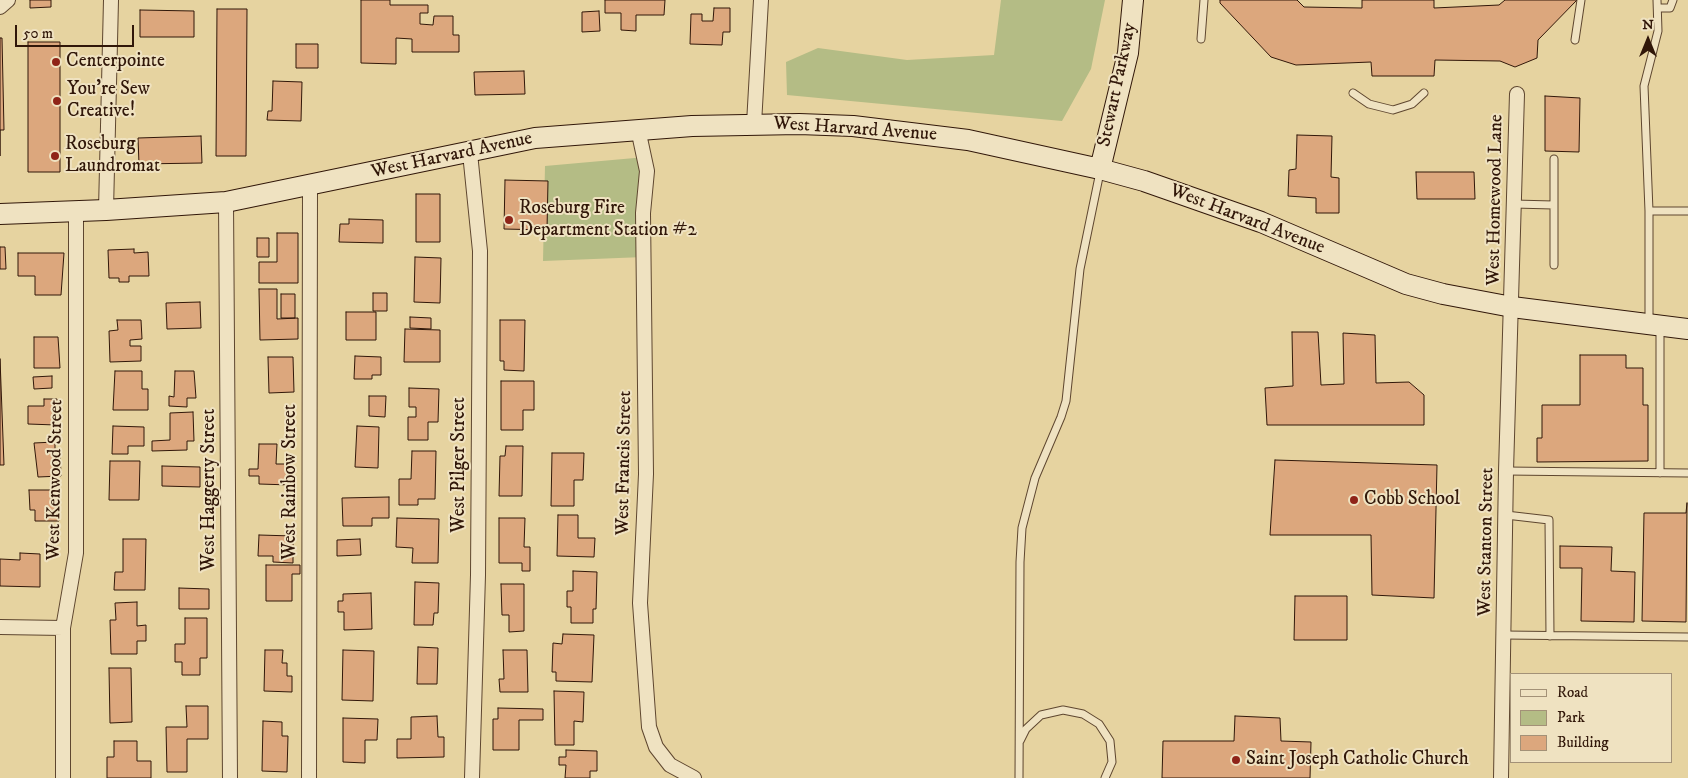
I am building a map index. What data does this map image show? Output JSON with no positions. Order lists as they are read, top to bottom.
{
  "streets": {
    "main road": ["Stewart Parkway", "West Harvard Avenue"],
    "street": [
      "West Homewood Lane",
      "West Francis Street",
      "West Pilger Street",
      "West Kenwood Street",
      "West Rainbow Street",
      "West Haggerty Street",
      "West Stanton Street"
    ]
  },
  "crossings": [
    ["Stewart Parkway", "West Harvard Avenue"],
    ["West Harvard Avenue", "West Homewood Lane"],
    ["West Harvard Avenue", "West Francis Street"],
    ["West Harvard Avenue", "West Pilger Street"],
    ["West Harvard Avenue", "West Kenwood Street"],
    ["West Harvard Avenue", "West Rainbow Street"],
    ["West Harvard Avenue", "West Haggerty Street"],
    ["West Harvard Avenue", "West Stanton Street"],
    ["West Homewood Lane", "West Stanton Street"]
  ],
  "places": [
    "Centerpointe",
    "You're Sew Creative!",
    "Roseburg Laundromat",
    "Roseburg Fire Department Station #2",
    "Cobb School",
    "Saint Joseph Catholic Church"
  ],
  "legend": ["Road", "Park", "Building"],
  "scale_bar": "50 m",
  "north": "top"
}
